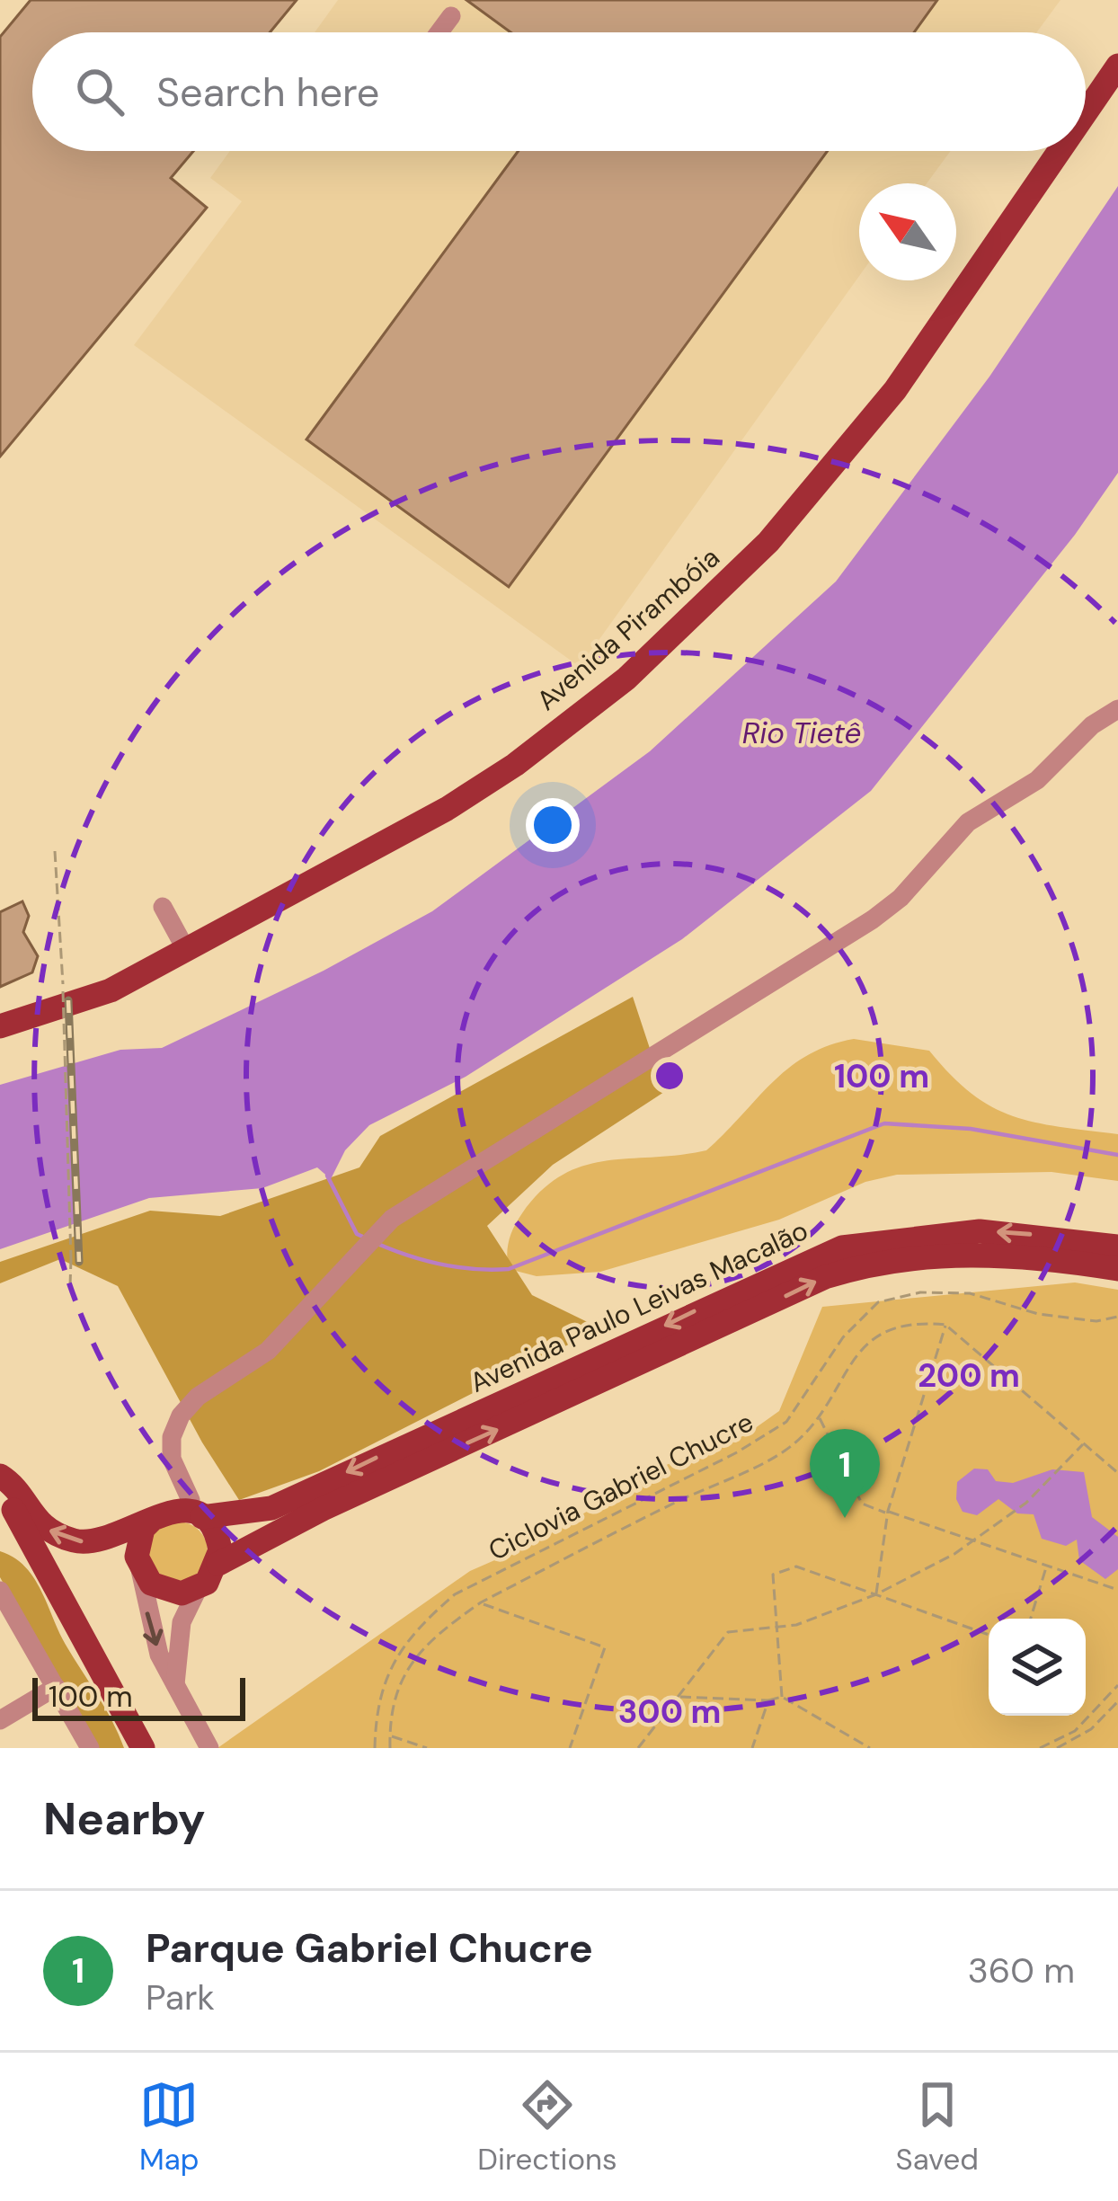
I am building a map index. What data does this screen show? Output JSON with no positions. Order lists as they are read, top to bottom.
{
  "streets": {
    "main road": ["Avenida Pirambóia", "Avenida Paulo Leivas Macalão"],
    "path": ["Ciclovia Gabriel Chucre"]
  },
  "water": ["Rio Tietê"],
  "scale_bar": "100 m",
  "north": "top left",
  "page": {
    "search": "Search here",
    "pins": "1",
    "scale": "100 m",
    "heading": "Nearby",
    "list": [
      {
        "mark": "1",
        "name": "Parque Gabriel Chucre",
        "note": "Park",
        "value": "360 m"
      }
    ],
    "nav": ["Map", "Directions", "Saved"]
  },
  "rings": ["100 m", "200 m", "300 m"]
}
